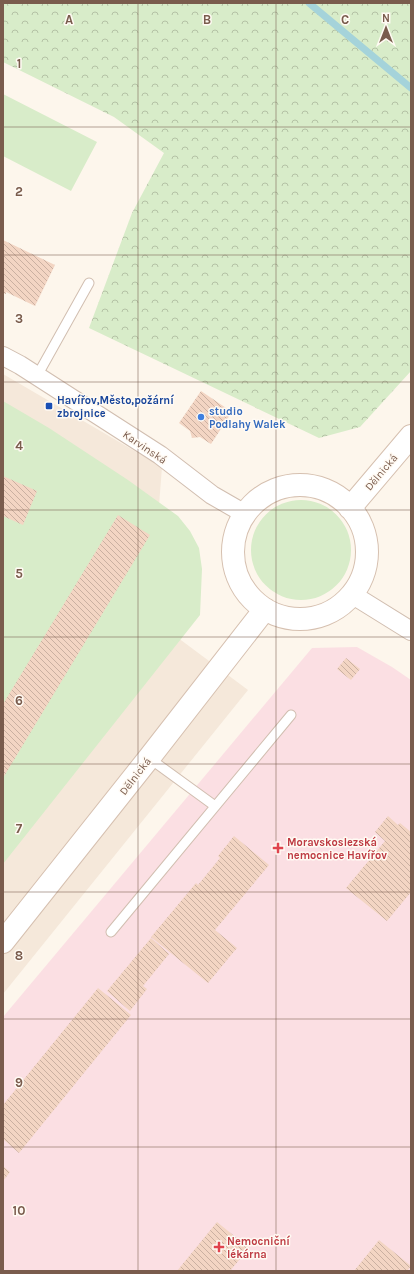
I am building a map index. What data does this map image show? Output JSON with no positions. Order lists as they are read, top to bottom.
{
  "streets": {
    "street": ["Karvinská", "Dělnická"]
  },
  "crossings": [
    ["Karvinská", "Dělnická"]
  ],
  "places": {
    "transit": ["Havířov,Město,požární zbrojnice"],
    "other": ["studio Podlahy Walek"],
    "health": ["Moravskoslezská nemocnice Havířov", "Nemocniční lékárna"]
  },
  "north": "top",
  "grid": {
    "columns": ["A", "B", "C"],
    "rows": [
      "1",
      "2",
      "3",
      "4",
      "5",
      "6",
      "7",
      "8",
      "9",
      "10"
    ]
  }
}
